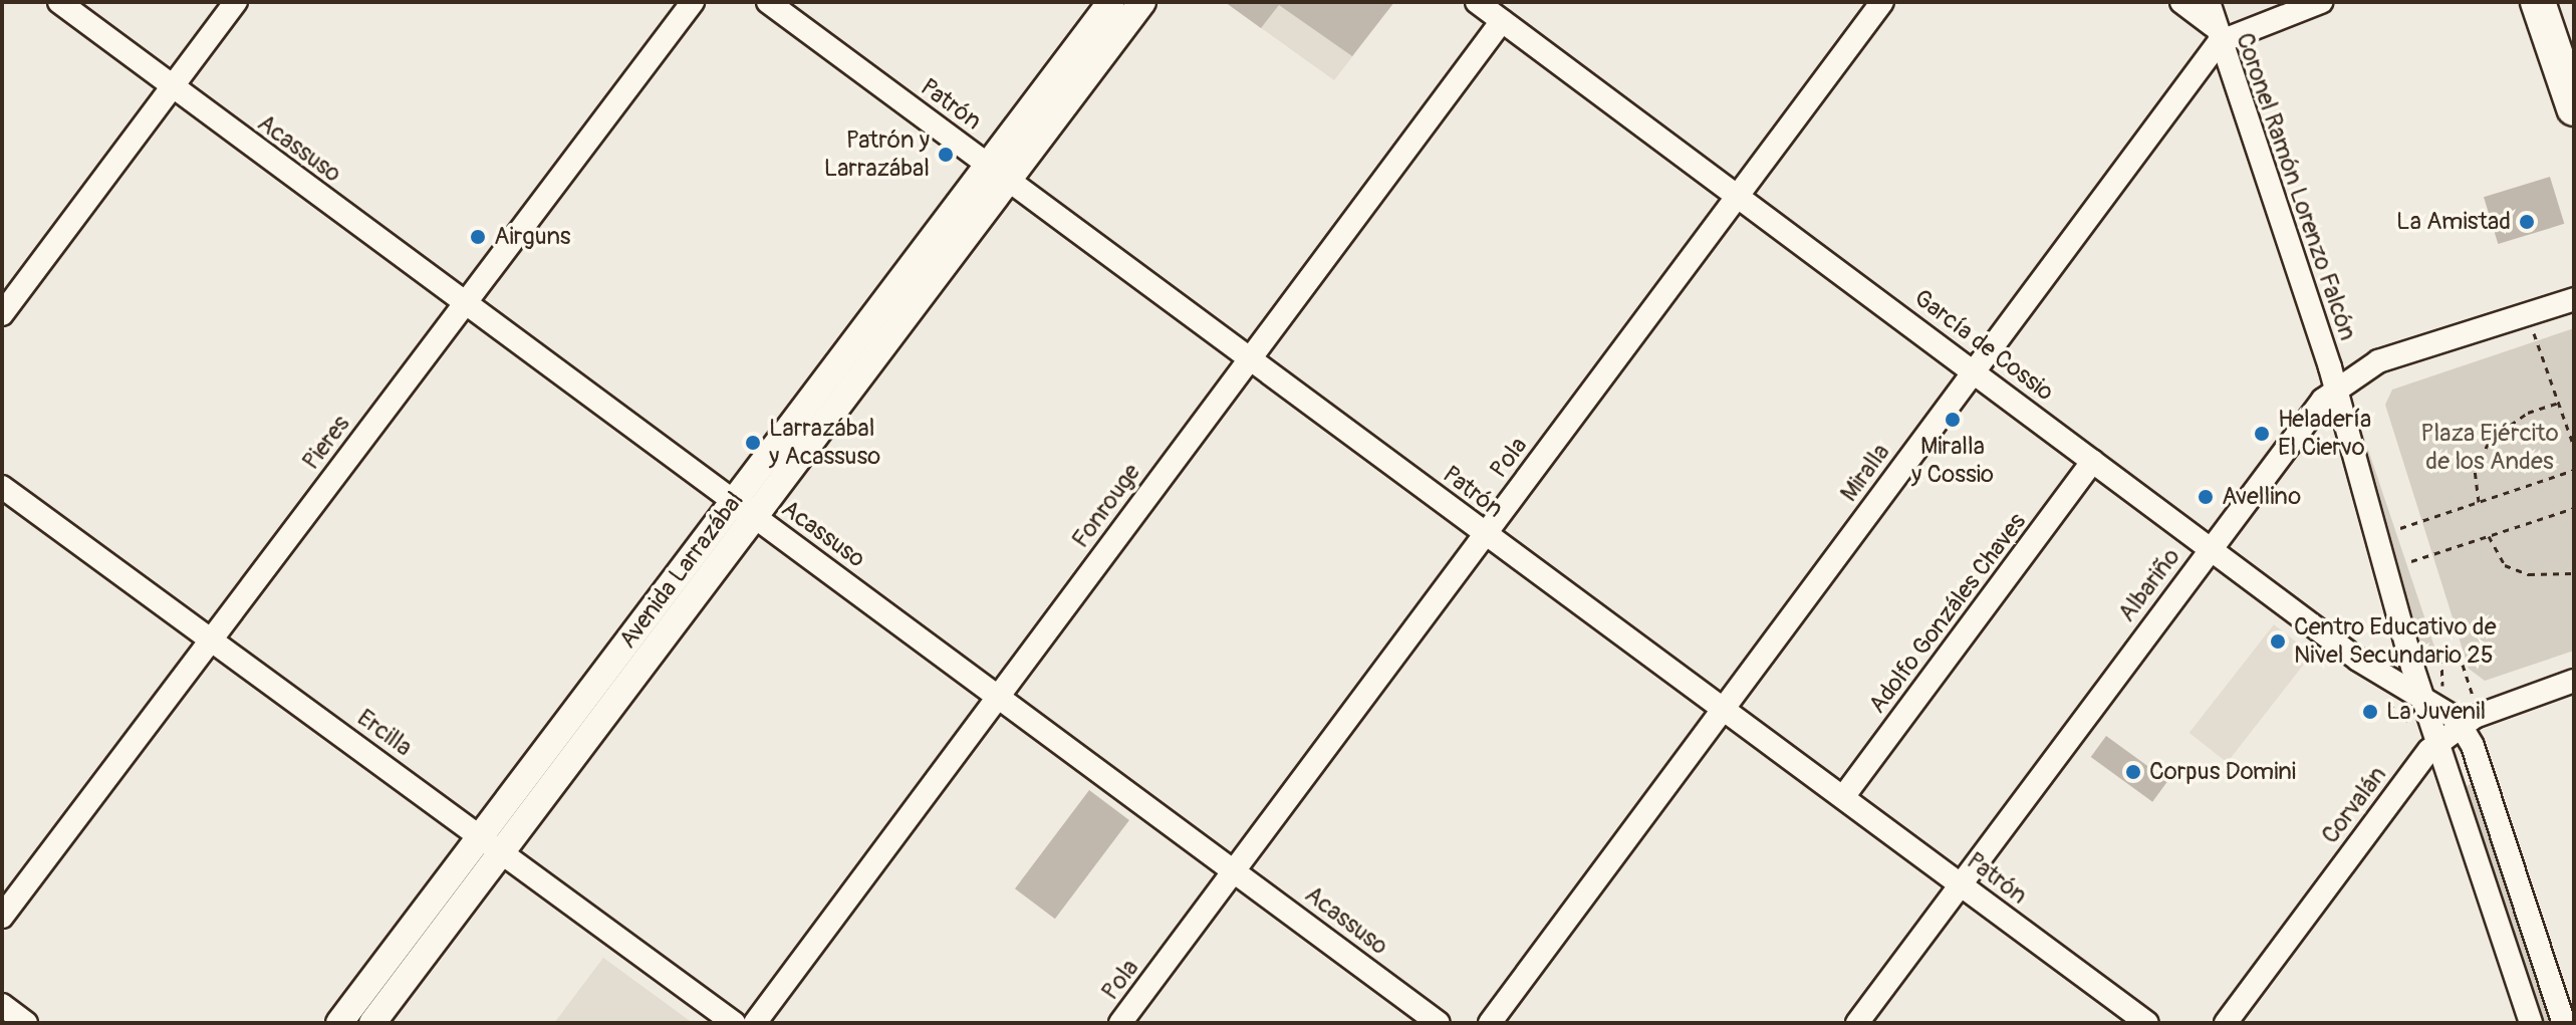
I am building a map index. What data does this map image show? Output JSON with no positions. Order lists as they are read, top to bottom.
{
  "streets": {
    "street": [
      "Patrón",
      "Acassuso",
      "Coronel Ramón Lorenzo Falcón",
      "García de Cossio",
      "Pieres",
      "Pola",
      "Miralla",
      "Fonrouge",
      "Avenida Larrazábal",
      "Albariño",
      "Adolfo Gonzáles Chaves",
      "Ercilla",
      "Corvalán"
    ]
  },
  "crossings": [
    ["Patrón", "Pola"],
    ["Patrón", "Miralla"],
    ["Patrón", "Fonrouge"],
    ["Patrón", "Avenida Larrazábal"],
    ["Patrón", "Albariño"],
    ["Patrón", "Adolfo Gonzáles Chaves"],
    ["Acassuso", "Pieres"],
    ["Acassuso", "Pola"],
    ["Acassuso", "Fonrouge"],
    ["Acassuso", "Avenida Larrazábal"],
    ["Coronel Ramón Lorenzo Falcón", "García de Cossio"],
    ["Coronel Ramón Lorenzo Falcón", "Miralla"],
    ["Coronel Ramón Lorenzo Falcón", "Albariño"],
    ["Coronel Ramón Lorenzo Falcón", "Corvalán"],
    ["García de Cossio", "Pola"],
    ["García de Cossio", "Miralla"],
    ["García de Cossio", "Fonrouge"],
    ["García de Cossio", "Albariño"],
    ["García de Cossio", "Adolfo Gonzáles Chaves"],
    ["García de Cossio", "Corvalán"],
    ["Pieres", "Ercilla"],
    ["Avenida Larrazábal", "Ercilla"]
  ],
  "parks": ["Plaza Ejército de los Andes"],
  "places": [
    "Patrón y Larrazábal",
    "La Amistad",
    "Airguns",
    "Miralla y Cossio",
    "Heladería El Ciervo",
    "Larrazábal y Acassuso",
    "Avellino",
    "Centro Educativo de Nivel Secundario 25",
    "La Juvenil",
    "Corpus Domini"
  ]
}
